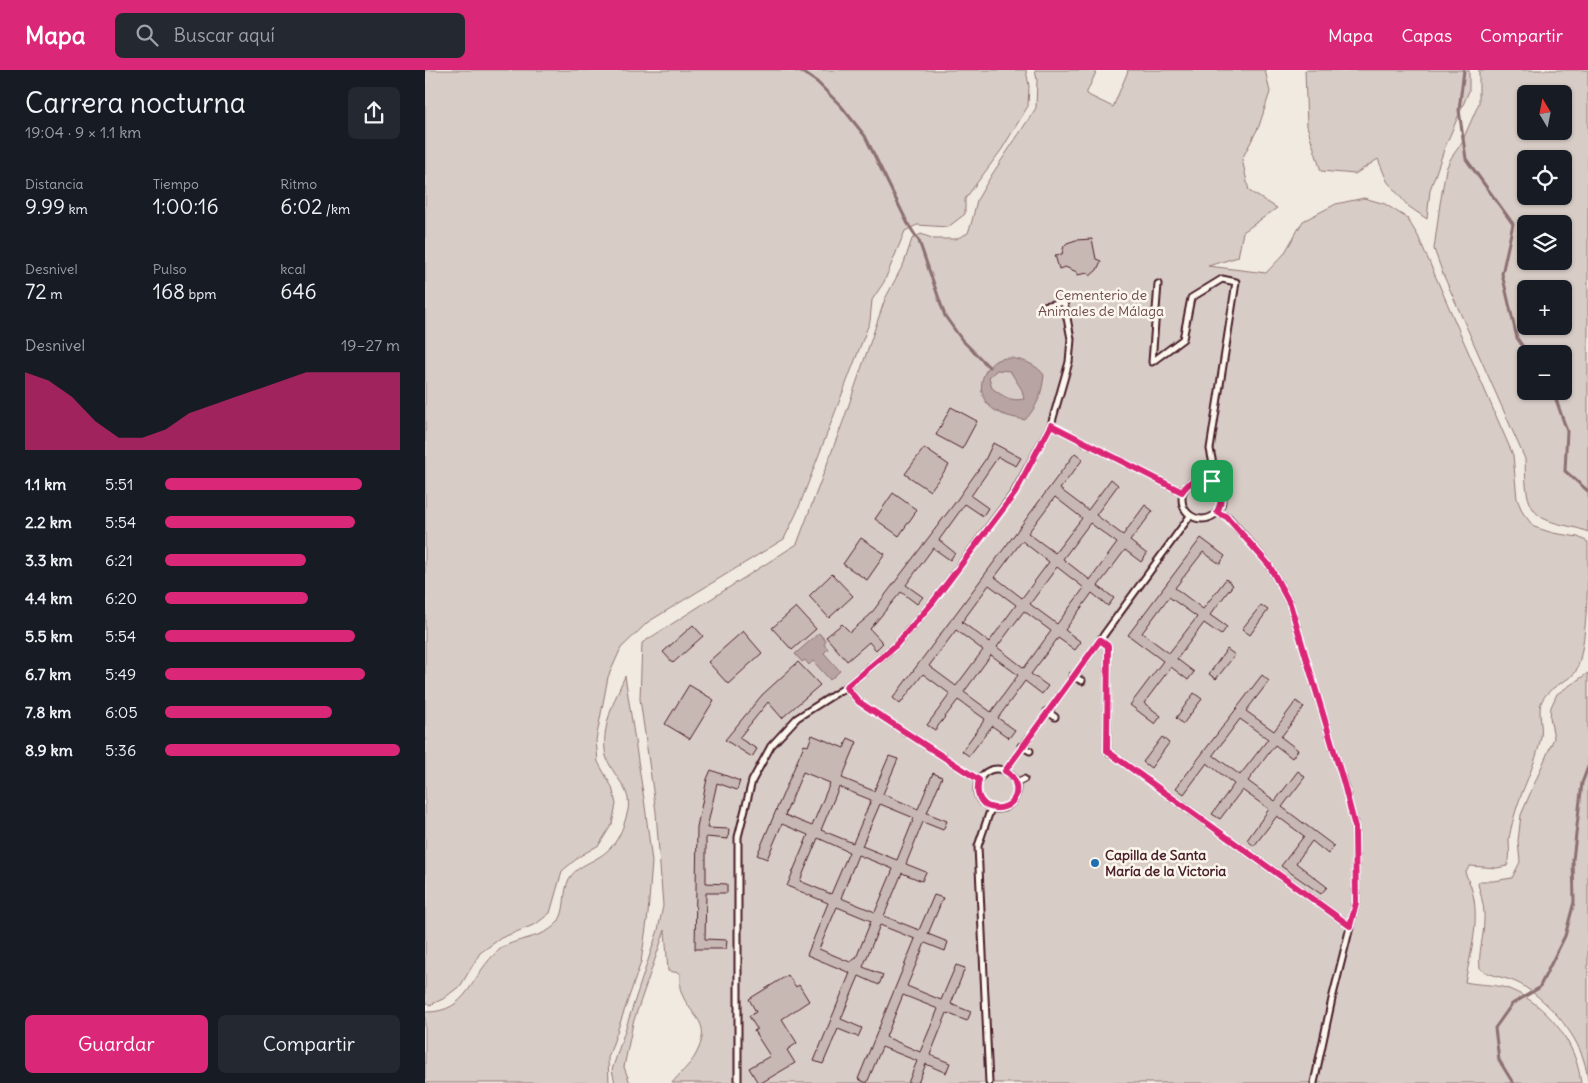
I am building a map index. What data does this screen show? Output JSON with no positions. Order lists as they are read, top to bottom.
{
  "parks": ["Cementerio de Animales de Málaga"],
  "places": ["Capilla de Santa María de la Victoria"],
  "north": "top",
  "page": {
    "header": "Mapa",
    "search": "Buscar aquí",
    "nav": ["Mapa", "Capas", "Compartir"],
    "heading": ["Carrera nocturna", "19:04 · 9 × 1.1 km"],
    "map_buttons": ["+", "−"],
    "stats": [
      ["Distancia", "9.99 km"],
      ["Tiempo", "1:00:16"],
      ["Ritmo", "6:02 /km"],
      ["Desnivel", "72 m"],
      ["Pulso", "168 bpm"],
      ["kcal", "646"]
    ],
    "chart": ["Desnivel", "19–27 m"],
    "list": [
      {
        "name": "1.1 km",
        "note": "5:51"
      },
      {
        "name": "2.2 km",
        "note": "5:54"
      },
      {
        "name": "3.3 km",
        "note": "6:21"
      },
      {
        "name": "4.4 km",
        "note": "6:20"
      },
      {
        "name": "5.5 km",
        "note": "5:54"
      },
      {
        "name": "6.7 km",
        "note": "5:49"
      },
      {
        "name": "7.8 km",
        "note": "6:05"
      },
      {
        "name": "8.9 km",
        "note": "5:36"
      }
    ],
    "buttons": ["Guardar", "Compartir"]
  }
}
